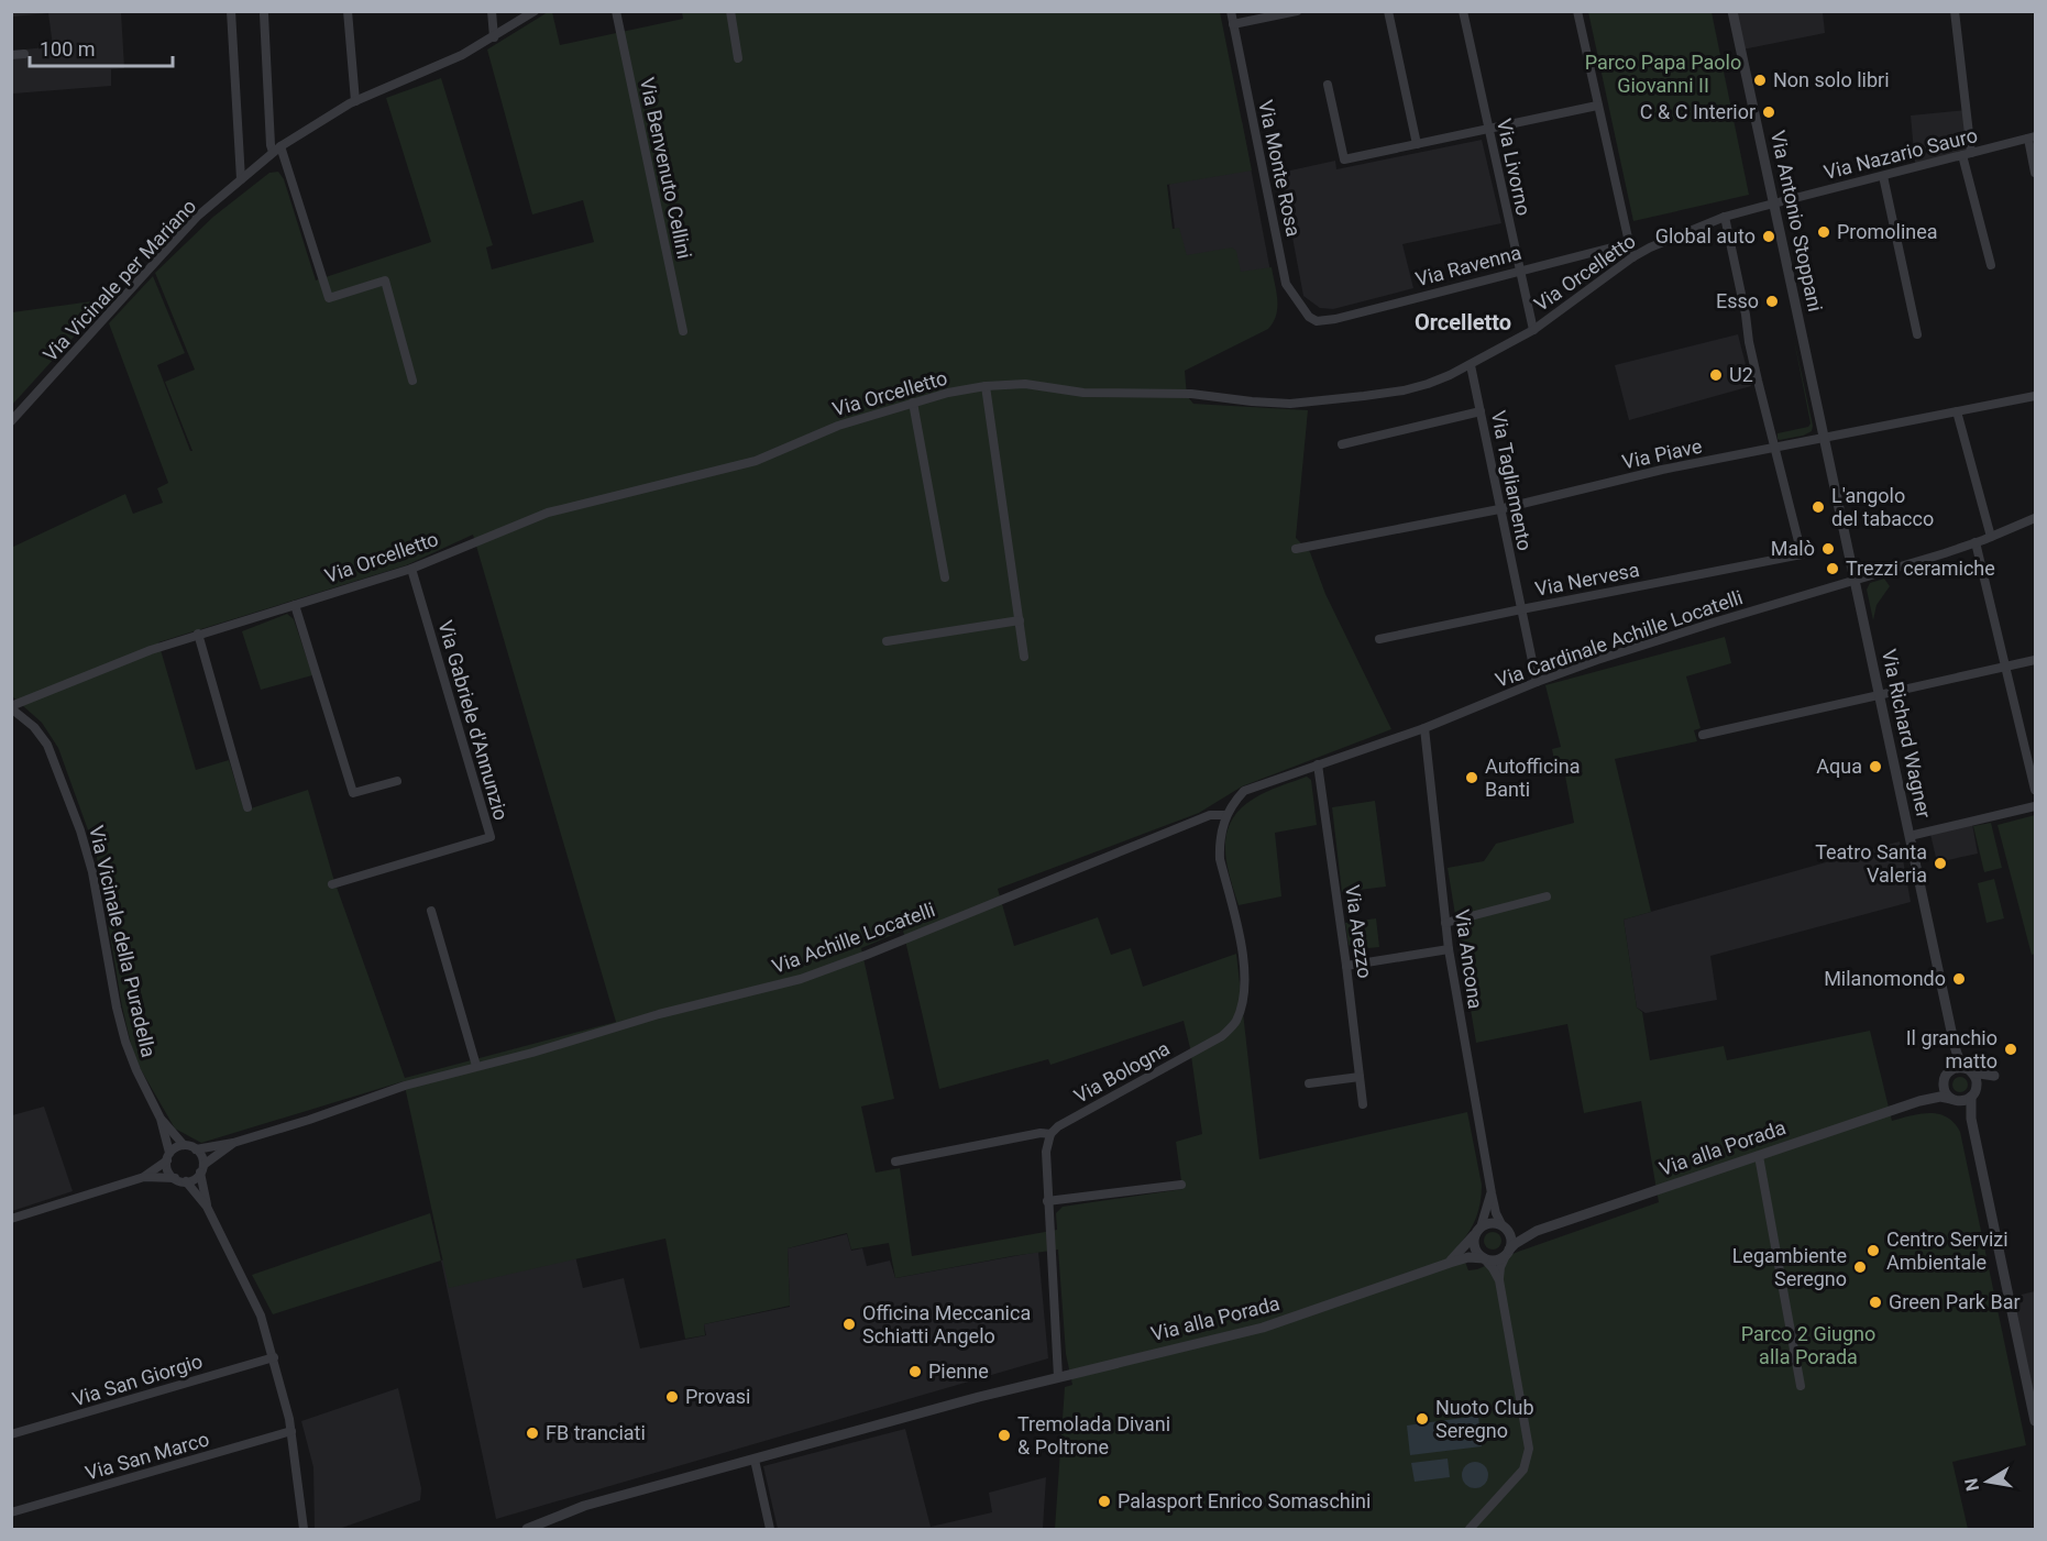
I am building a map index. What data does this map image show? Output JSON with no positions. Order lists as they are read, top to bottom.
{
  "streets": {
    "street": [
      "Via Nazario Sauro",
      "Via Livorno",
      "Via Benvenuto Cellini",
      "Via Monte Rosa",
      "Via Antonio Stoppani",
      "Via Ravenna",
      "Via Orcelletto",
      "Via Vicinale per Mariano",
      "Via Piave",
      "Via Tagliamento",
      "Via Nervesa",
      "Via Cardinale Achille Locatelli",
      "Via Gabriele d'Annunzio",
      "Via Richard Wagner",
      "Via Arezzo",
      "Via Achille Locatelli",
      "Via Vicinale della Puradella",
      "Via Ancona",
      "Via Bologna",
      "Via alla Porada",
      "Via San Giorgio",
      "Via San Marco"
    ]
  },
  "crossings": [
    ["Via Nazario Sauro", "Via Antonio Stoppani"],
    ["Via Nazario Sauro", "Via Orcelletto"],
    ["Via Livorno", "Via Ravenna"],
    ["Via Livorno", "Via Orcelletto"],
    ["Via Monte Rosa", "Via Ravenna"],
    ["Via Antonio Stoppani", "Via Orcelletto"],
    ["Via Antonio Stoppani", "Via Piave"],
    ["Via Antonio Stoppani", "Via Richard Wagner"],
    ["Via Orcelletto", "Via Tagliamento"],
    ["Via Orcelletto", "Via Gabriele d'Annunzio"],
    ["Via Orcelletto", "Via Vicinale della Puradella"],
    ["Via Piave", "Via Tagliamento"],
    ["Via Piave", "Via Nervesa"],
    ["Via Piave", "Via Richard Wagner"],
    ["Via Tagliamento", "Via Nervesa"],
    ["Via Tagliamento", "Via Cardinale Achille Locatelli"],
    ["Via Cardinale Achille Locatelli", "Via Richard Wagner"],
    ["Via Cardinale Achille Locatelli", "Via Arezzo"],
    ["Via Cardinale Achille Locatelli", "Via Achille Locatelli"],
    ["Via Cardinale Achille Locatelli", "Via Ancona"],
    ["Via Cardinale Achille Locatelli", "Via Bologna"],
    ["Via Richard Wagner", "Via alla Porada"],
    ["Via Achille Locatelli", "Via Bologna"],
    ["Via Ancona", "Via alla Porada"]
  ],
  "districts": ["Orcelletto"],
  "parks": ["Parco Papa Paolo Giovanni II", "Parco 2 Giugno alla Porada"],
  "places": [
    "Non solo libri",
    "C & C Interior",
    "Promolinea",
    "Global auto",
    "Esso",
    "U2",
    "L'angolo del tabacco",
    "Malò",
    "Trezzi ceramiche",
    "Aqua",
    "Autofficina Banti",
    "Teatro Santa Valeria",
    "Milanomondo",
    "Il granchio matto",
    "Centro Servizi Ambientale",
    "Legambiente Seregno",
    "Green Park Bar",
    "Officina Meccanica Schiatti Angelo",
    "Pienne",
    "Provasi",
    "Nuoto Club Seregno",
    "FB tranciati",
    "Tremolada Divani & Poltrone",
    "Palasport Enrico Somaschini"
  ],
  "scale_bar": "100 m",
  "north": "left"
}
